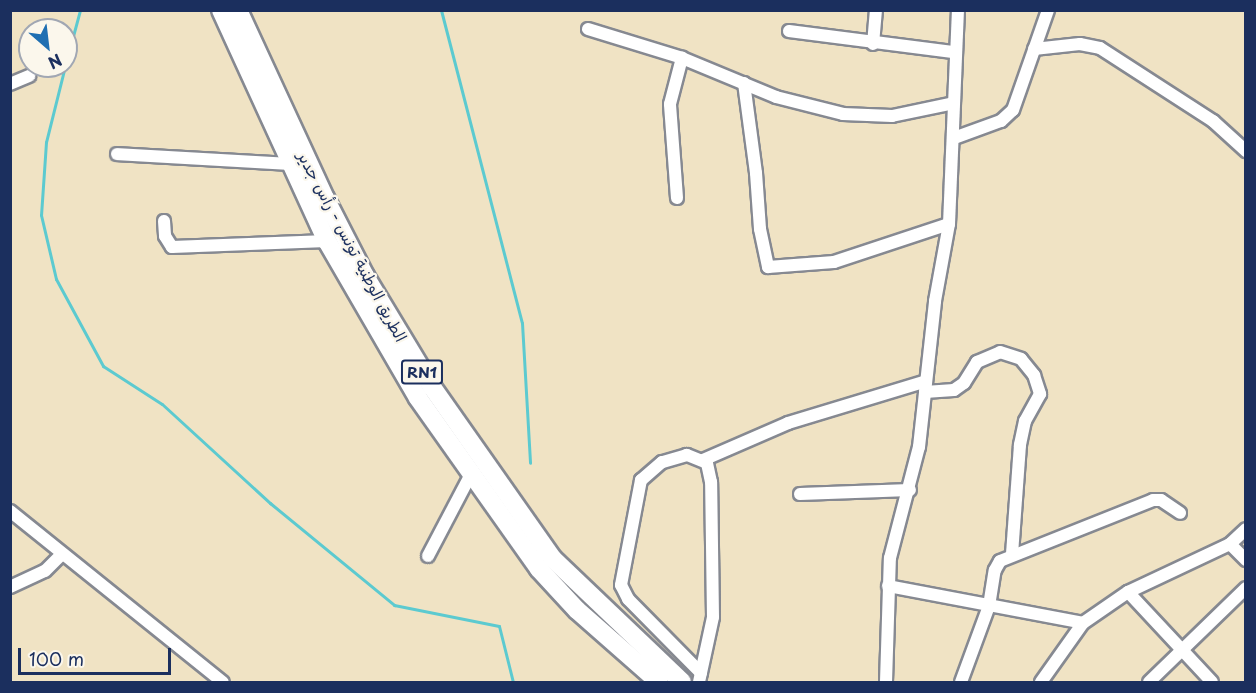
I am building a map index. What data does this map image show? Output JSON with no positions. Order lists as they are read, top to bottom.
{
  "streets": {
    "main road": ["الطريق الوطنية تونس - رأس جدير", "RN1"]
  },
  "scale_bar": "100 m",
  "north": "bottom right"
}
